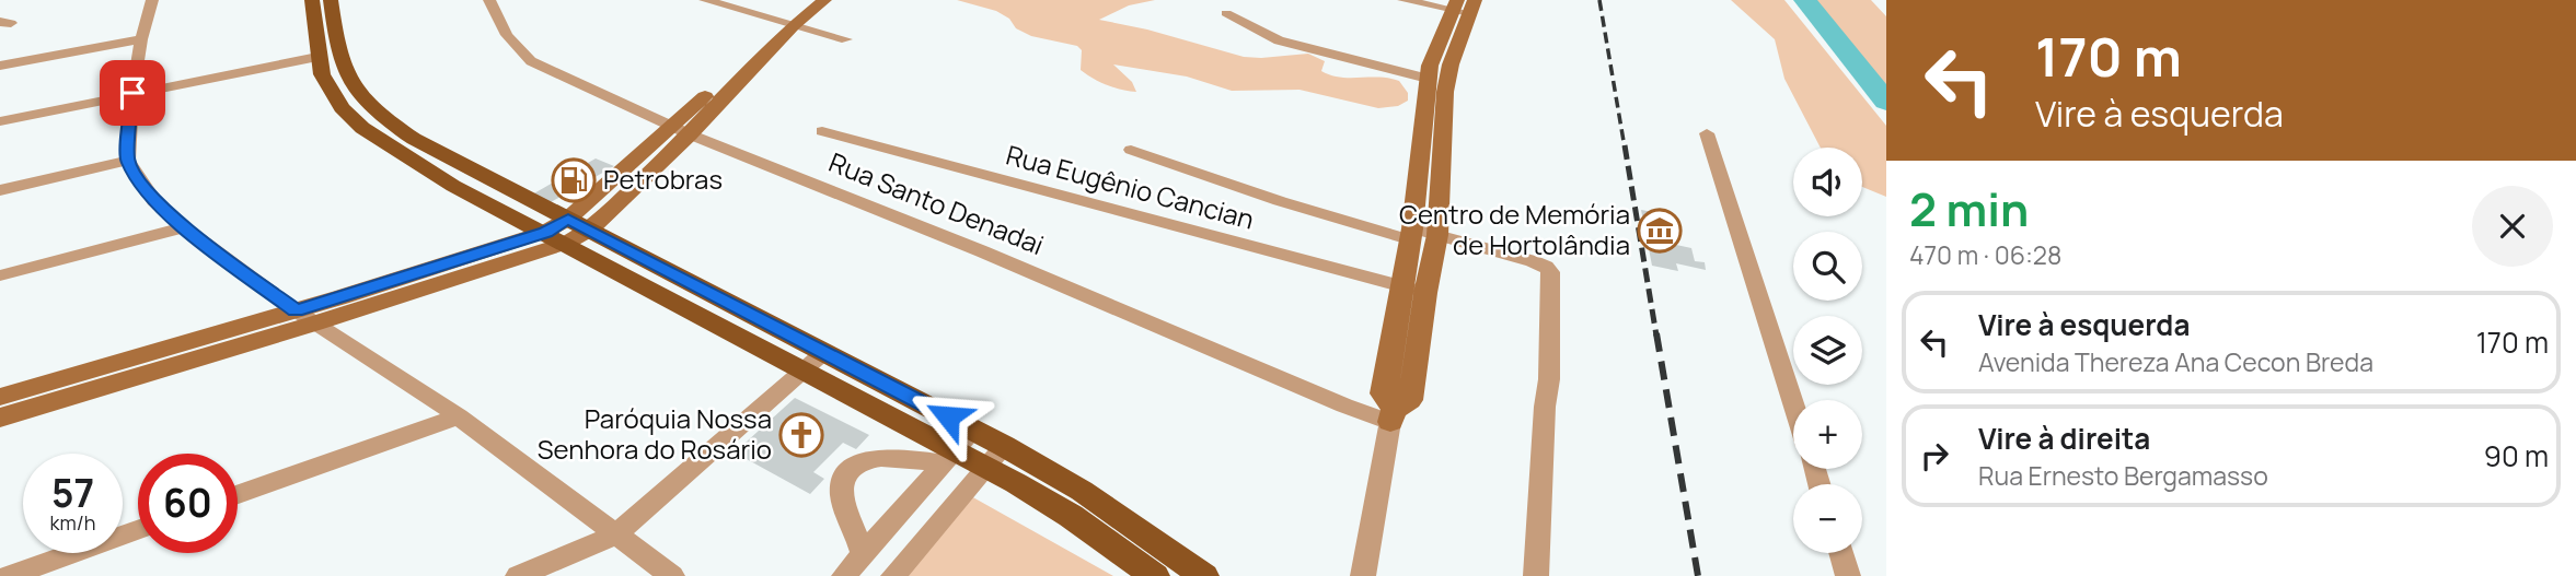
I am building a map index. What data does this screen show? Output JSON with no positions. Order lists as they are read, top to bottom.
{
  "streets": {
    "street": ["Rua Eugênio Cancian", "Rua Santo Denadai"]
  },
  "places": {
    "fuel station": ["Petrobras"],
    "museum": ["Centro de Memória de Hortolândia"],
    "church": ["Paróquia Nossa Senhora do Rosário"]
  },
  "page": {
    "turn": ["170 m", "Vire à esquerda"],
    "map_buttons": ["+", "−"],
    "heading": ["2 min", "470 m · 06:28"],
    "list": [
      {
        "name": "Vire à esquerda",
        "note": "Avenida Thereza Ana Cecon Breda",
        "value": "170 m"
      },
      {
        "name": "Vire à direita",
        "note": "Rua Ernesto Bergamasso",
        "value": "90 m"
      }
    ],
    "speed": "57 km/h",
    "limit": "60"
  }
}
